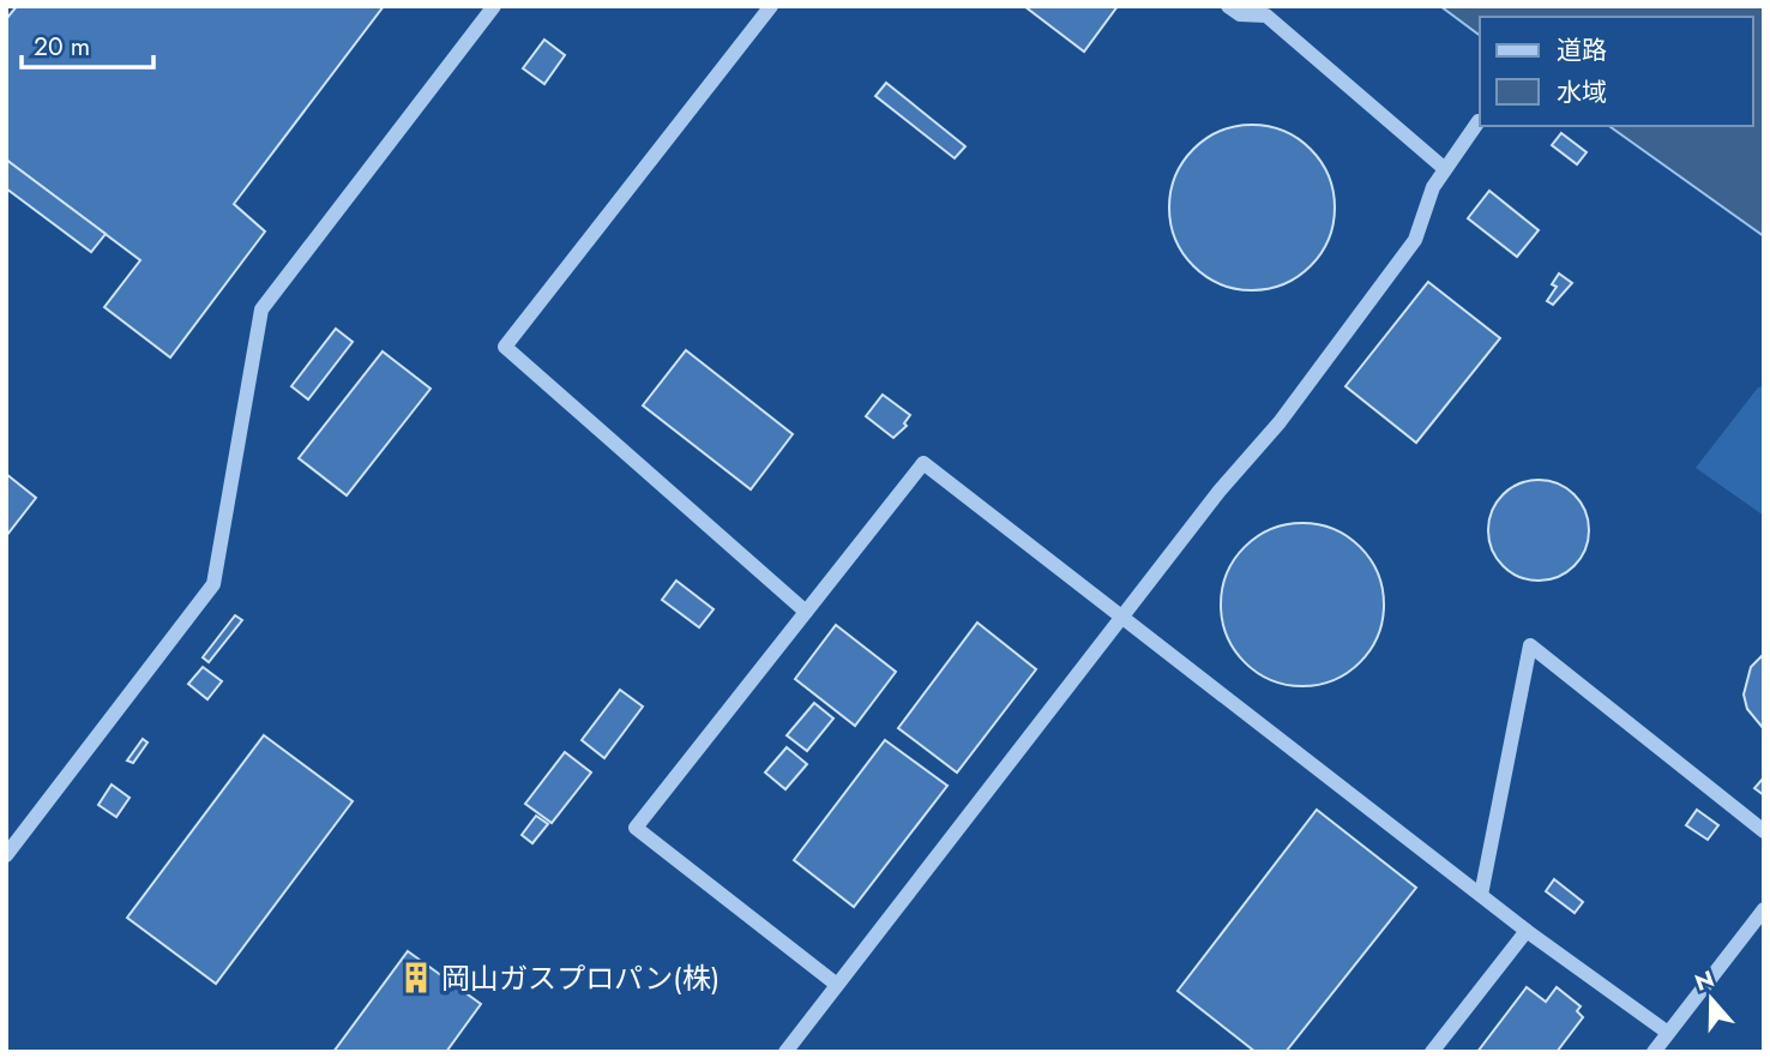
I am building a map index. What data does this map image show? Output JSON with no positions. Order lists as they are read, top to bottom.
{
  "places": {
    "building": ["岡山ガスプロパン(株)"]
  },
  "legend": ["道路", "水域"],
  "scale_bar": "20 m",
  "north": "top"
}
